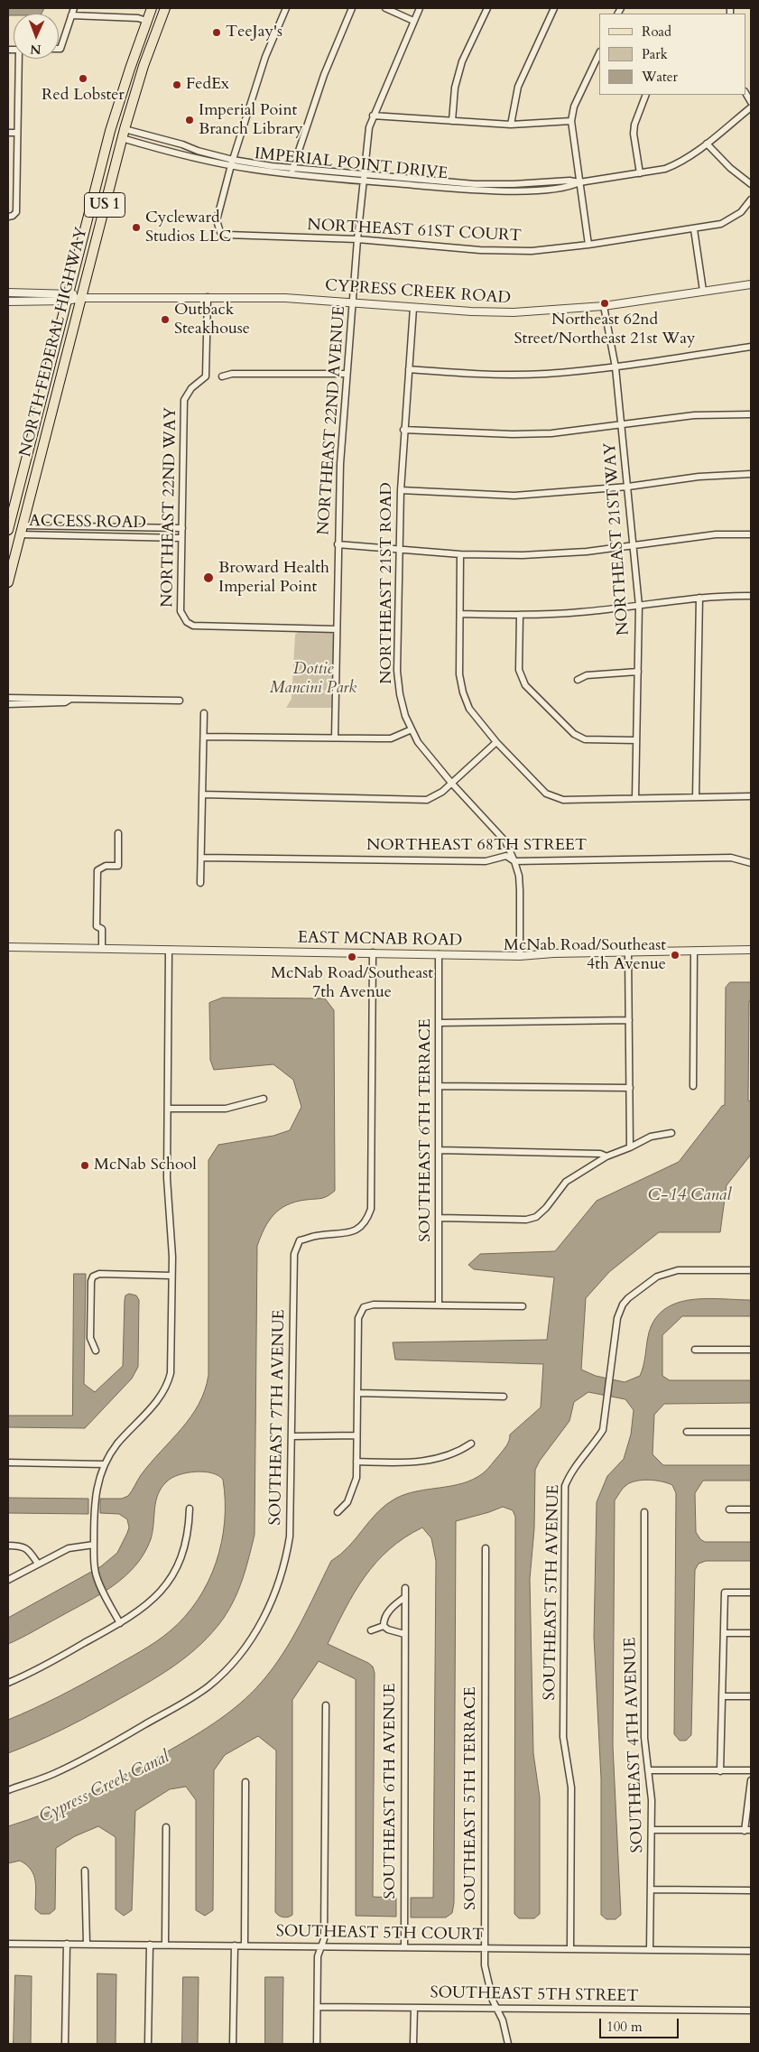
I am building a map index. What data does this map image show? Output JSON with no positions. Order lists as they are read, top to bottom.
{
  "streets": {
    "main road": ["US 1", "NORTH FEDERAL HIGHWAY"],
    "street": [
      "IMPERIAL POINT DRIVE",
      "NORTHEAST 61ST COURT",
      "CYPRESS CREEK ROAD",
      "NORTHEAST 22ND AVENUE",
      "NORTHEAST 22ND WAY",
      "ACCESS ROAD",
      "NORTHEAST 21ST WAY",
      "NORTHEAST 21ST ROAD",
      "NORTHEAST 68TH STREET",
      "EAST MCNAB ROAD",
      "SOUTHEAST 6TH TERRACE",
      "SOUTHEAST 7TH AVENUE",
      "SOUTHEAST 5TH AVENUE",
      "SOUTHEAST 4TH AVENUE",
      "SOUTHEAST 6TH AVENUE",
      "SOUTHEAST 5TH TERRACE",
      "SOUTHEAST 5TH COURT",
      "SOUTHEAST 5TH STREET"
    ]
  },
  "crossings": [
    ["IMPERIAL POINT DRIVE", "NORTHEAST 61ST COURT"],
    ["IMPERIAL POINT DRIVE", "NORTH FEDERAL HIGHWAY"],
    ["IMPERIAL POINT DRIVE", "NORTHEAST 22ND AVENUE"],
    ["NORTHEAST 61ST COURT", "NORTHEAST 22ND AVENUE"],
    ["CYPRESS CREEK ROAD", "NORTH FEDERAL HIGHWAY"],
    ["CYPRESS CREEK ROAD", "NORTHEAST 22ND AVENUE"],
    ["CYPRESS CREEK ROAD", "NORTHEAST 22ND WAY"],
    ["CYPRESS CREEK ROAD", "NORTHEAST 21ST WAY"],
    ["CYPRESS CREEK ROAD", "NORTHEAST 21ST ROAD"],
    ["NORTH FEDERAL HIGHWAY", "ACCESS ROAD"],
    ["NORTHEAST 22ND AVENUE", "NORTHEAST 22ND WAY"],
    ["NORTHEAST 22ND WAY", "ACCESS ROAD"],
    ["NORTHEAST 21ST ROAD", "NORTHEAST 68TH STREET"],
    ["NORTHEAST 21ST ROAD", "EAST MCNAB ROAD"],
    ["EAST MCNAB ROAD", "SOUTHEAST 6TH TERRACE"],
    ["EAST MCNAB ROAD", "SOUTHEAST 7TH AVENUE"],
    ["SOUTHEAST 5TH AVENUE", "SOUTHEAST 5TH COURT"],
    ["SOUTHEAST 4TH AVENUE", "SOUTHEAST 5TH COURT"],
    ["SOUTHEAST 6TH AVENUE", "SOUTHEAST 5TH COURT"],
    ["SOUTHEAST 5TH TERRACE", "SOUTHEAST 5TH COURT"],
    ["SOUTHEAST 5TH TERRACE", "SOUTHEAST 5TH STREET"]
  ],
  "water": ["C-14 Canal", "Cypress Creek Canal"],
  "parks": ["Dottie Mancini Park"],
  "places": [
    "TeeJay's",
    "Red Lobster",
    "FedEx",
    "Imperial Point Branch Library",
    "Cycleward Studios LLC",
    "Northeast 62nd Street/Northeast 21st Way",
    "Outback Steakhouse",
    "Broward Health Imperial Point",
    "McNab Road/Southeast 4th Avenue",
    "McNab Road/Southeast 7th Avenue",
    "McNab School"
  ],
  "legend": ["Road", "Park", "Water"],
  "scale_bar": "100 m",
  "north": "bottom"
}
